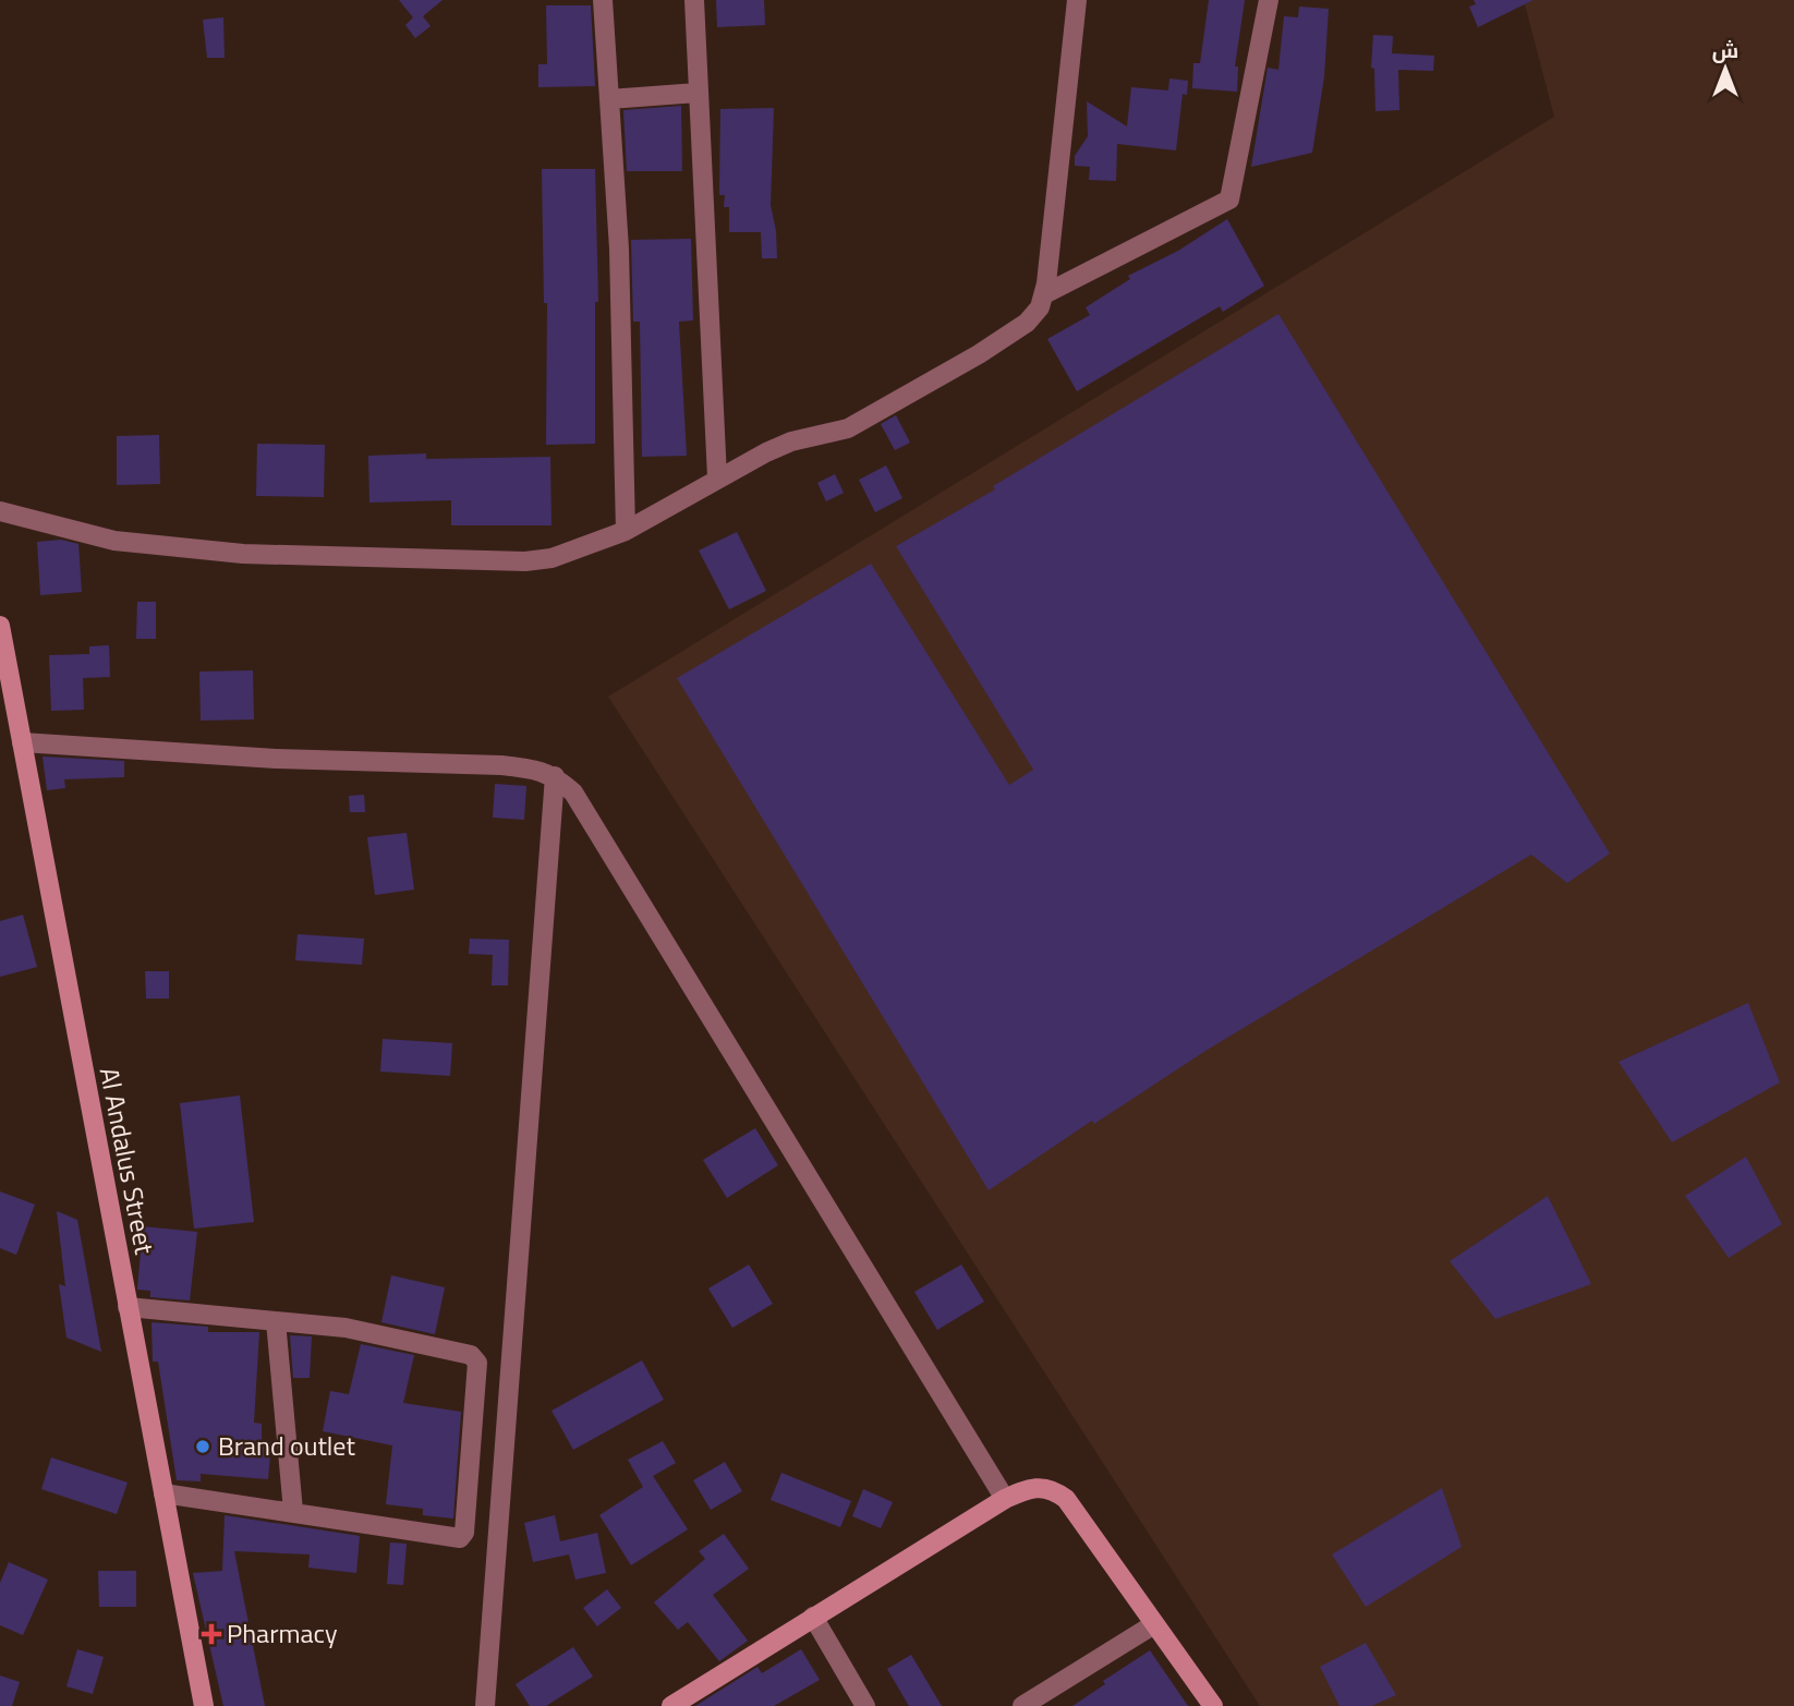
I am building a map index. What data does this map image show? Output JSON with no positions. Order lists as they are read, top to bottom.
{
  "streets": {
    "main road": ["Al Andalus Street"]
  },
  "places": {
    "other": ["Brand outlet"],
    "health": ["Pharmacy"]
  },
  "north": "top"
}
